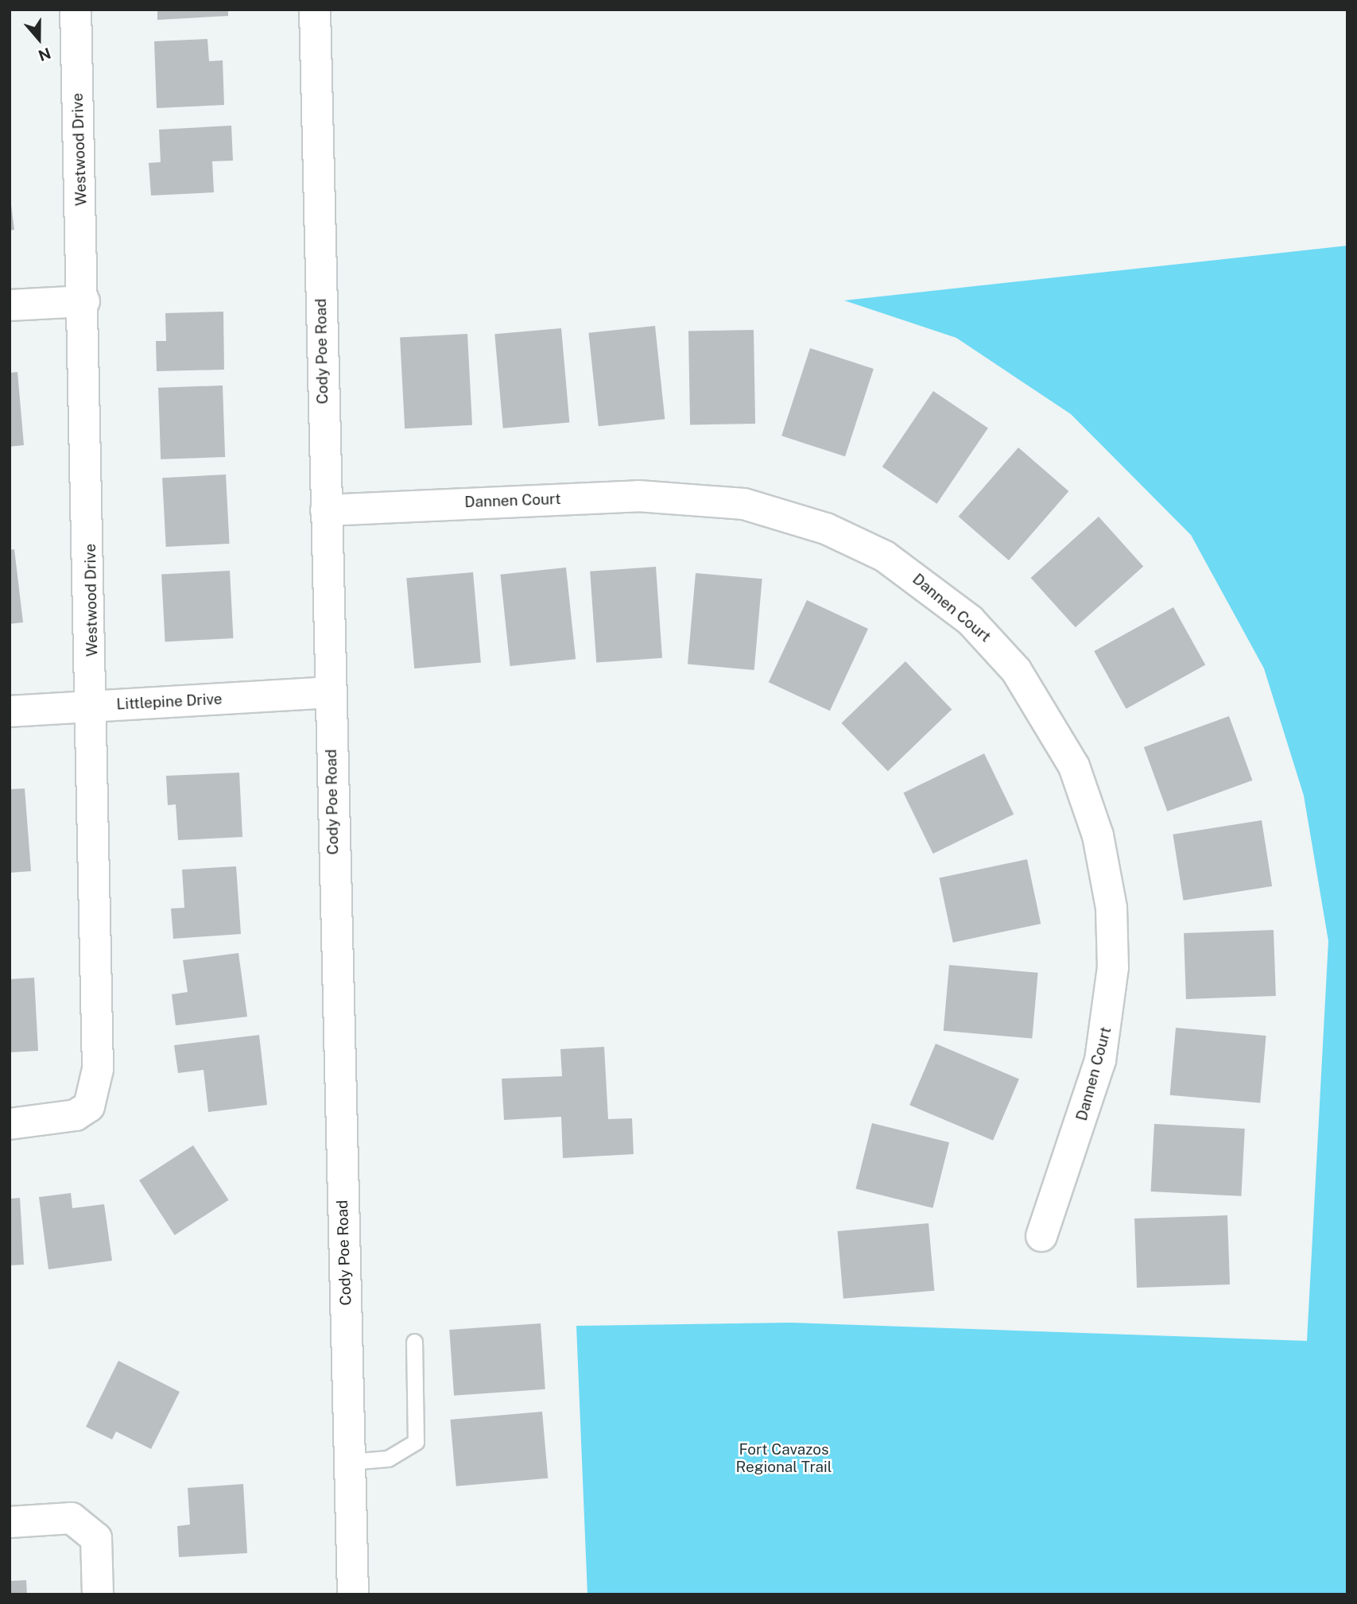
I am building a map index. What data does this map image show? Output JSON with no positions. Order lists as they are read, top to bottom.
{
  "streets": {
    "street": [
      "Westwood Drive",
      "Cody Poe Road",
      "Dannen Court",
      "Littlepine Drive"
    ]
  },
  "crossings": [
    ["Westwood Drive", "Littlepine Drive"],
    ["Cody Poe Road", "Dannen Court"],
    ["Cody Poe Road", "Littlepine Drive"]
  ],
  "parks": ["Fort Cavazos Regional Trail"],
  "north": "bottom"
}
